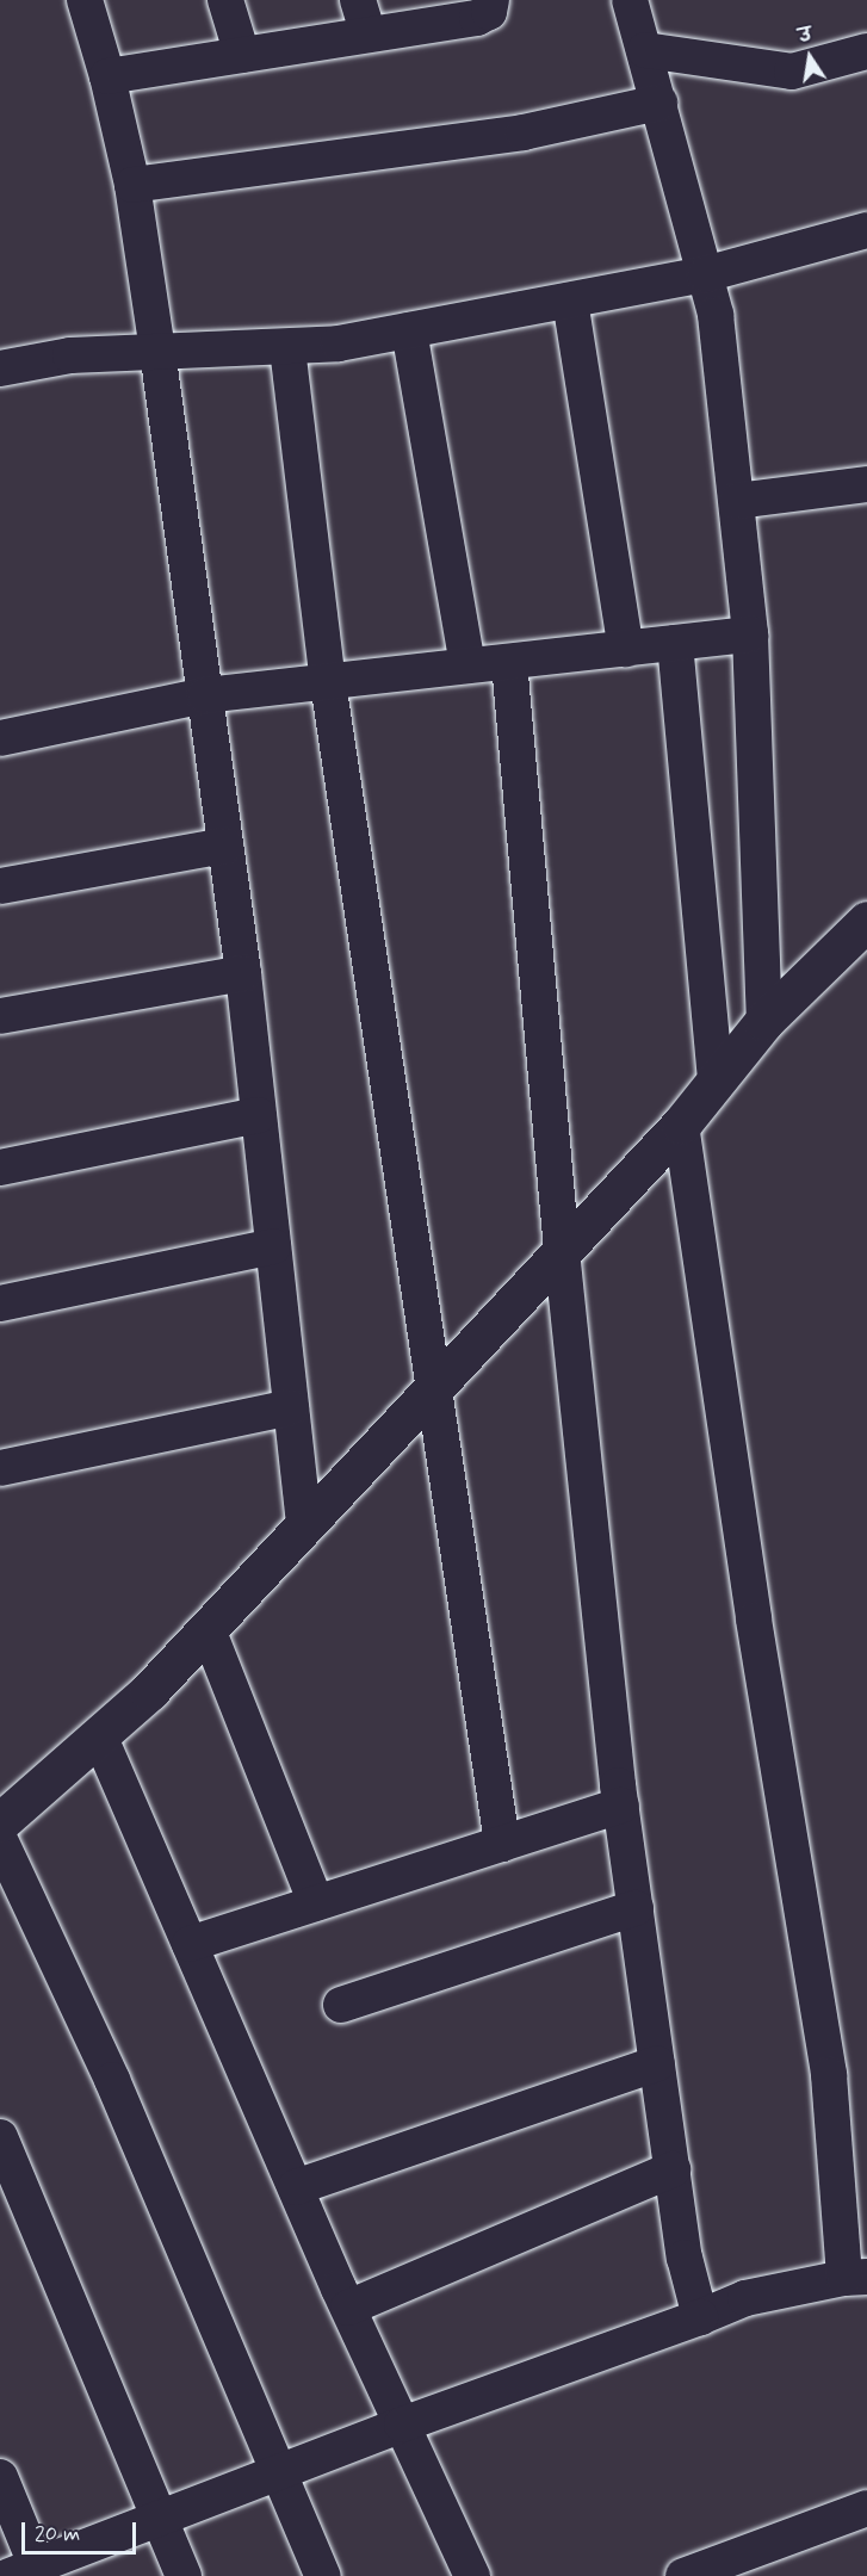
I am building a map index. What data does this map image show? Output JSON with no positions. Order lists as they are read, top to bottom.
{
  "scale_bar": "20 m",
  "north": "top"
}
